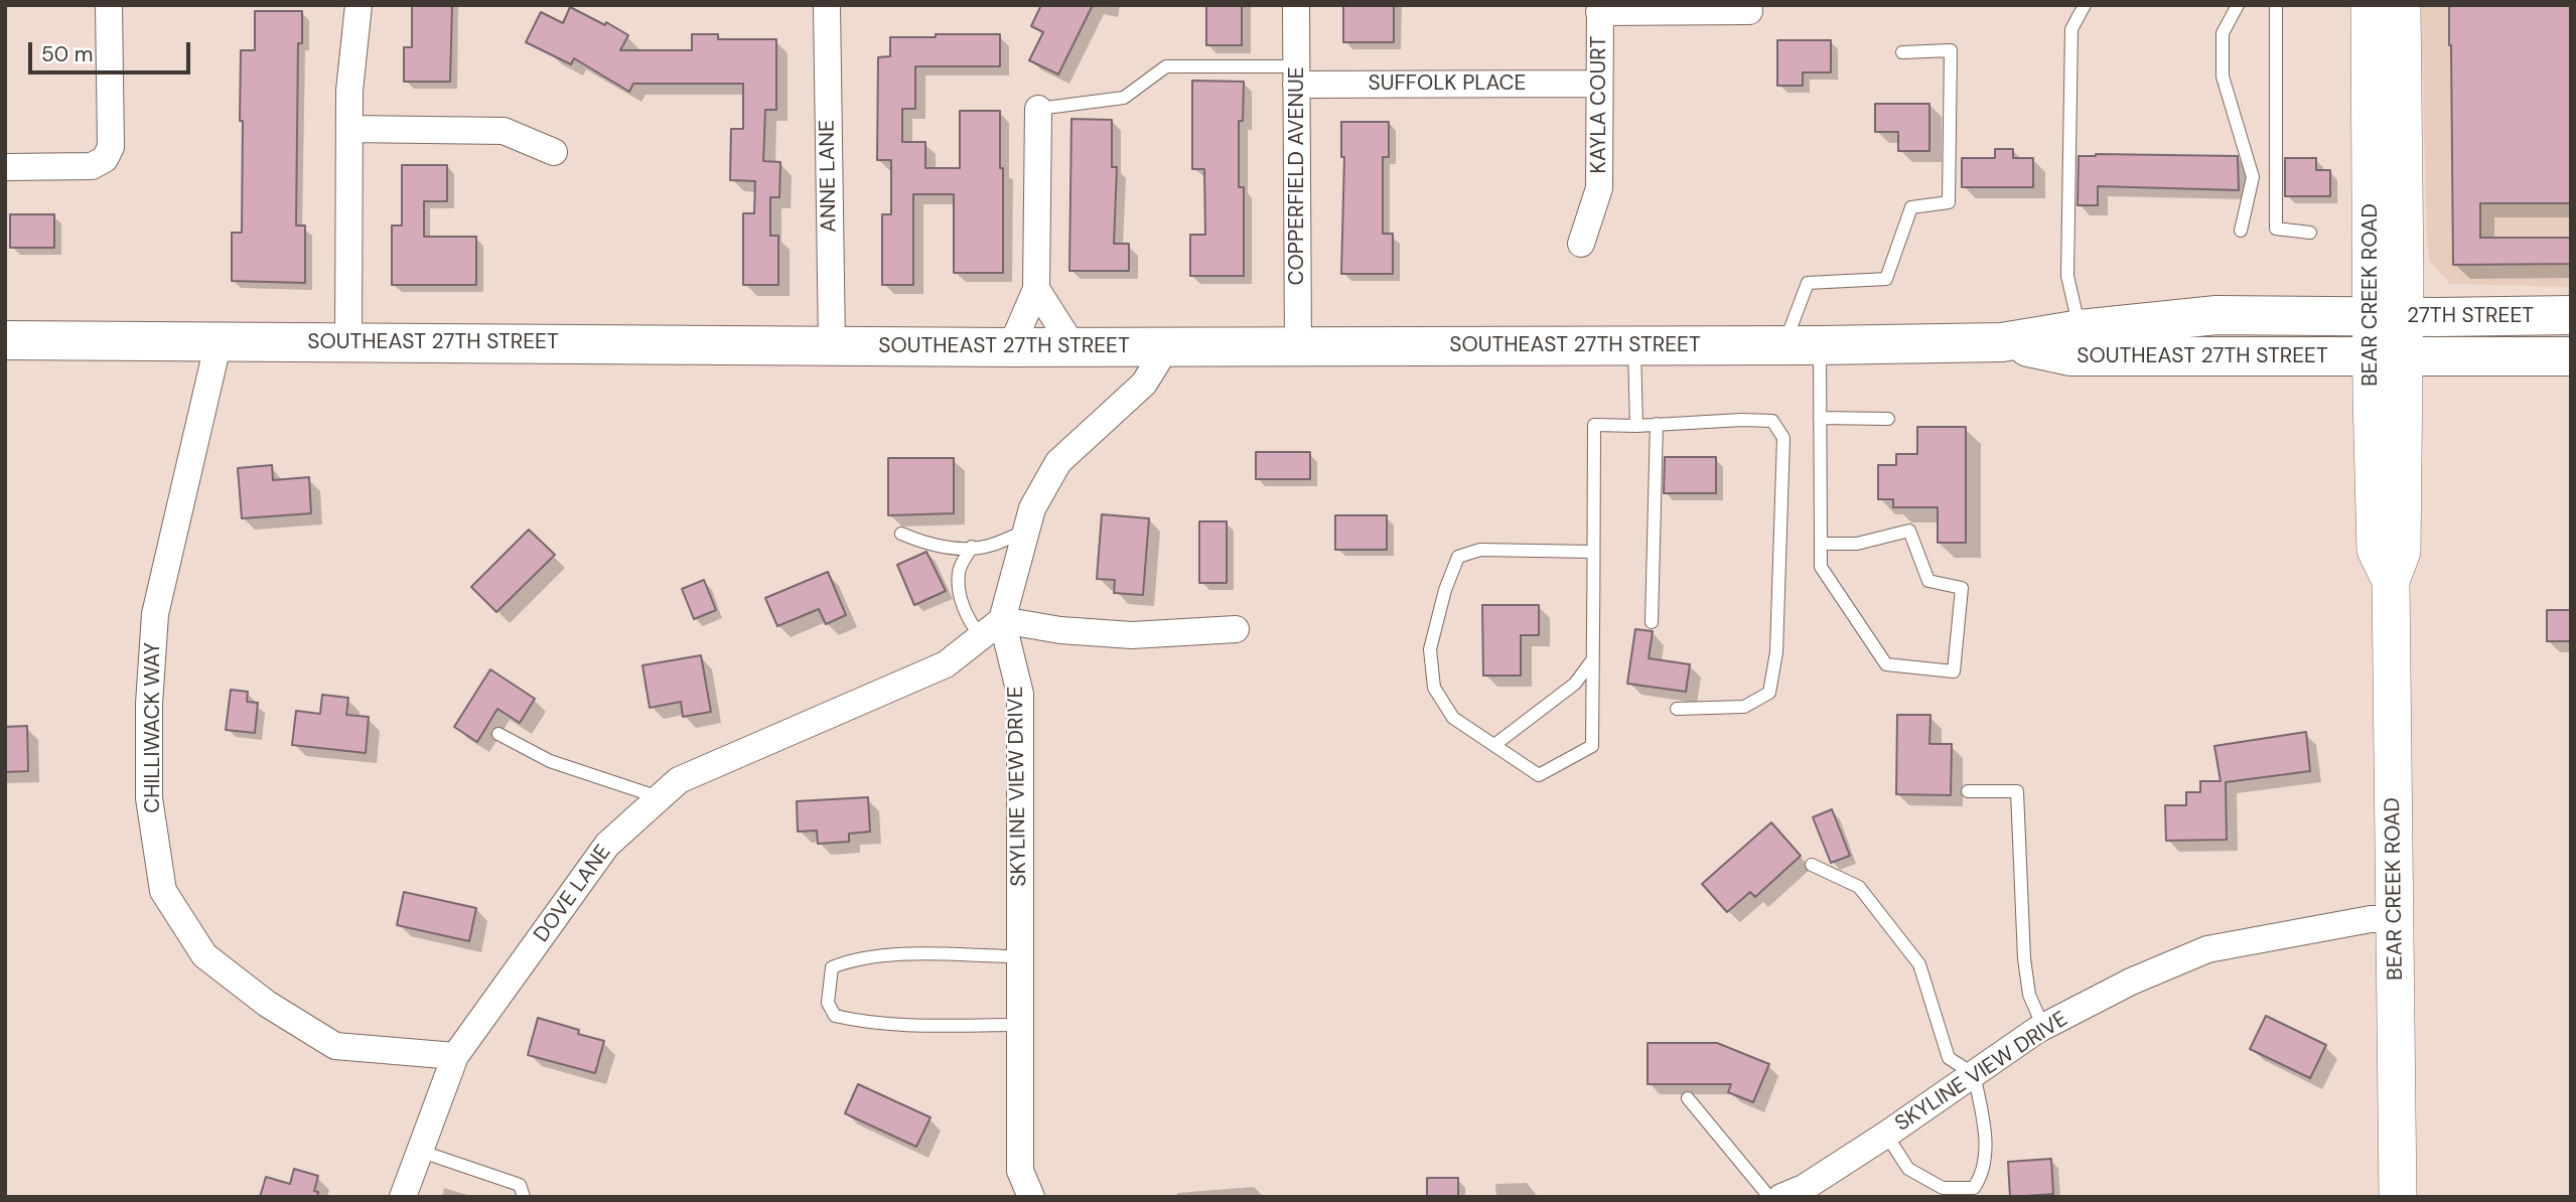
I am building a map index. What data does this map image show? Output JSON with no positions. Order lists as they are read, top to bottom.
{
  "streets": {
    "main road": ["27TH STREET", "SOUTHEAST 27TH STREET"],
    "street": [
      "SUFFOLK PLACE",
      "KAYLA COURT",
      "ANNE LANE",
      "COPPERFIELD AVENUE",
      "BEAR CREEK ROAD",
      "CHILLIWACK WAY",
      "SKYLINE VIEW DRIVE",
      "DOVE LANE"
    ]
  },
  "crossings": [
    ["SUFFOLK PLACE", "KAYLA COURT"],
    ["SUFFOLK PLACE", "COPPERFIELD AVENUE"],
    ["ANNE LANE", "SOUTHEAST 27TH STREET"],
    ["COPPERFIELD AVENUE", "SOUTHEAST 27TH STREET"],
    ["BEAR CREEK ROAD", "27TH STREET"],
    ["BEAR CREEK ROAD", "SOUTHEAST 27TH STREET"],
    ["BEAR CREEK ROAD", "SKYLINE VIEW DRIVE"],
    ["27TH STREET", "SOUTHEAST 27TH STREET"],
    ["SOUTHEAST 27TH STREET", "CHILLIWACK WAY"],
    ["SOUTHEAST 27TH STREET", "SKYLINE VIEW DRIVE"],
    ["CHILLIWACK WAY", "DOVE LANE"],
    ["SKYLINE VIEW DRIVE", "DOVE LANE"]
  ],
  "scale_bar": "50 m"
}
